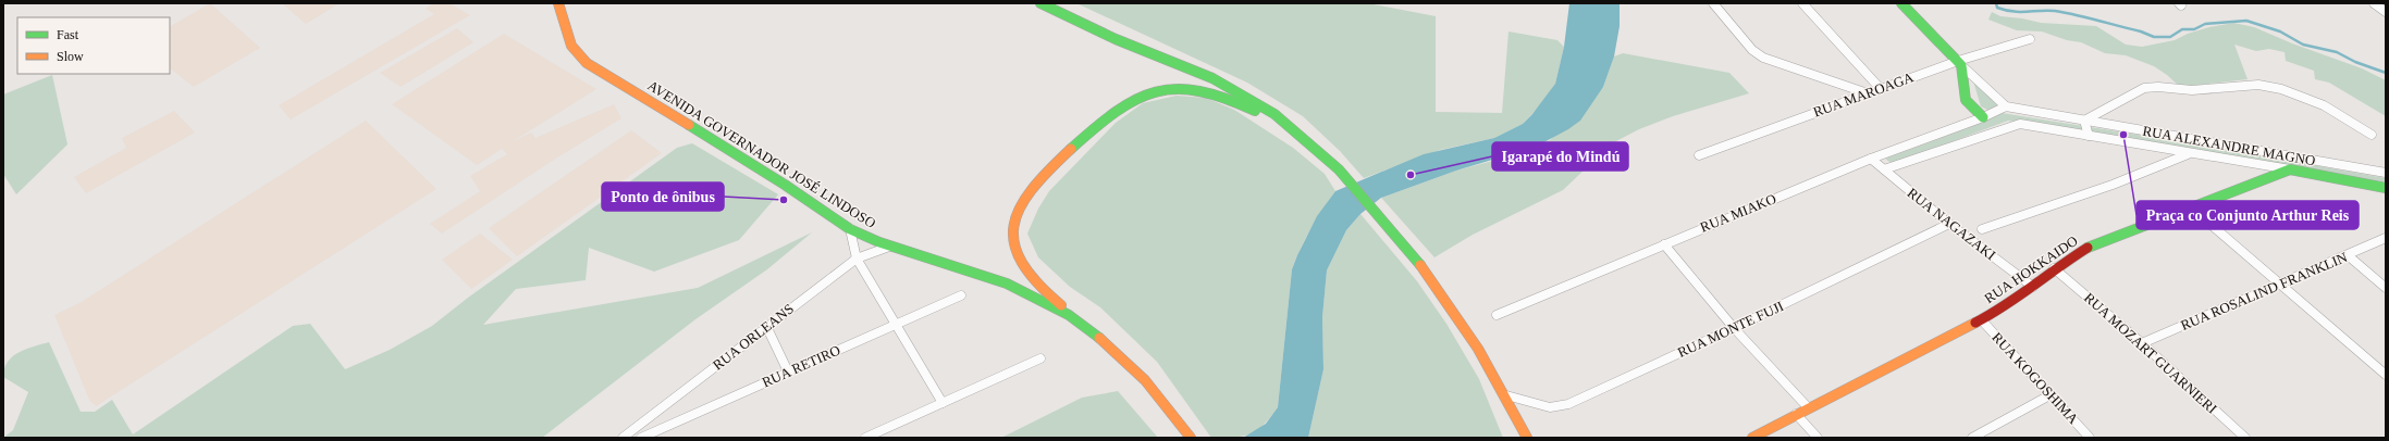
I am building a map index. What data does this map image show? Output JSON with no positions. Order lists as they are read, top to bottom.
{
  "streets": {
    "main road": ["RUA ALEXANDRE MAGNO", "AVENIDA GOVERNADOR JOSÉ LINDOSO", "RUA HOKKAIDO"],
    "street": [
      "RUA MAROAGA",
      "RUA MIAKO",
      "RUA NAGAZAKI",
      "RUA ROSALIND FRANKLIN",
      "RUA MONTE FUJI",
      "RUA ORLEANS",
      "RUA MOZART GUARNIERI",
      "RUA RETIRO",
      "RUA KOGOSHIMA"
    ]
  },
  "crossings": [
    ["RUA ALEXANDRE MAGNO", "RUA NAGAZAKI"],
    ["RUA ALEXANDRE MAGNO", "RUA HOKKAIDO"],
    ["AVENIDA GOVERNADOR JOSÉ LINDOSO", "RUA ORLEANS"],
    ["RUA MIAKO", "RUA NAGAZAKI"],
    ["RUA NAGAZAKI", "RUA HOKKAIDO"],
    ["RUA NAGAZAKI", "RUA MONTE FUJI"],
    ["RUA HOKKAIDO", "RUA MOZART GUARNIERI"],
    ["RUA HOKKAIDO", "RUA KOGOSHIMA"],
    ["RUA ROSALIND FRANKLIN", "RUA MOZART GUARNIERI"]
  ],
  "places": ["Praça co Conjunto Arthur Reis", "Igarapé do Mindú", "Ponto de ônibus"],
  "legend": ["Fast", "Slow"]
}
